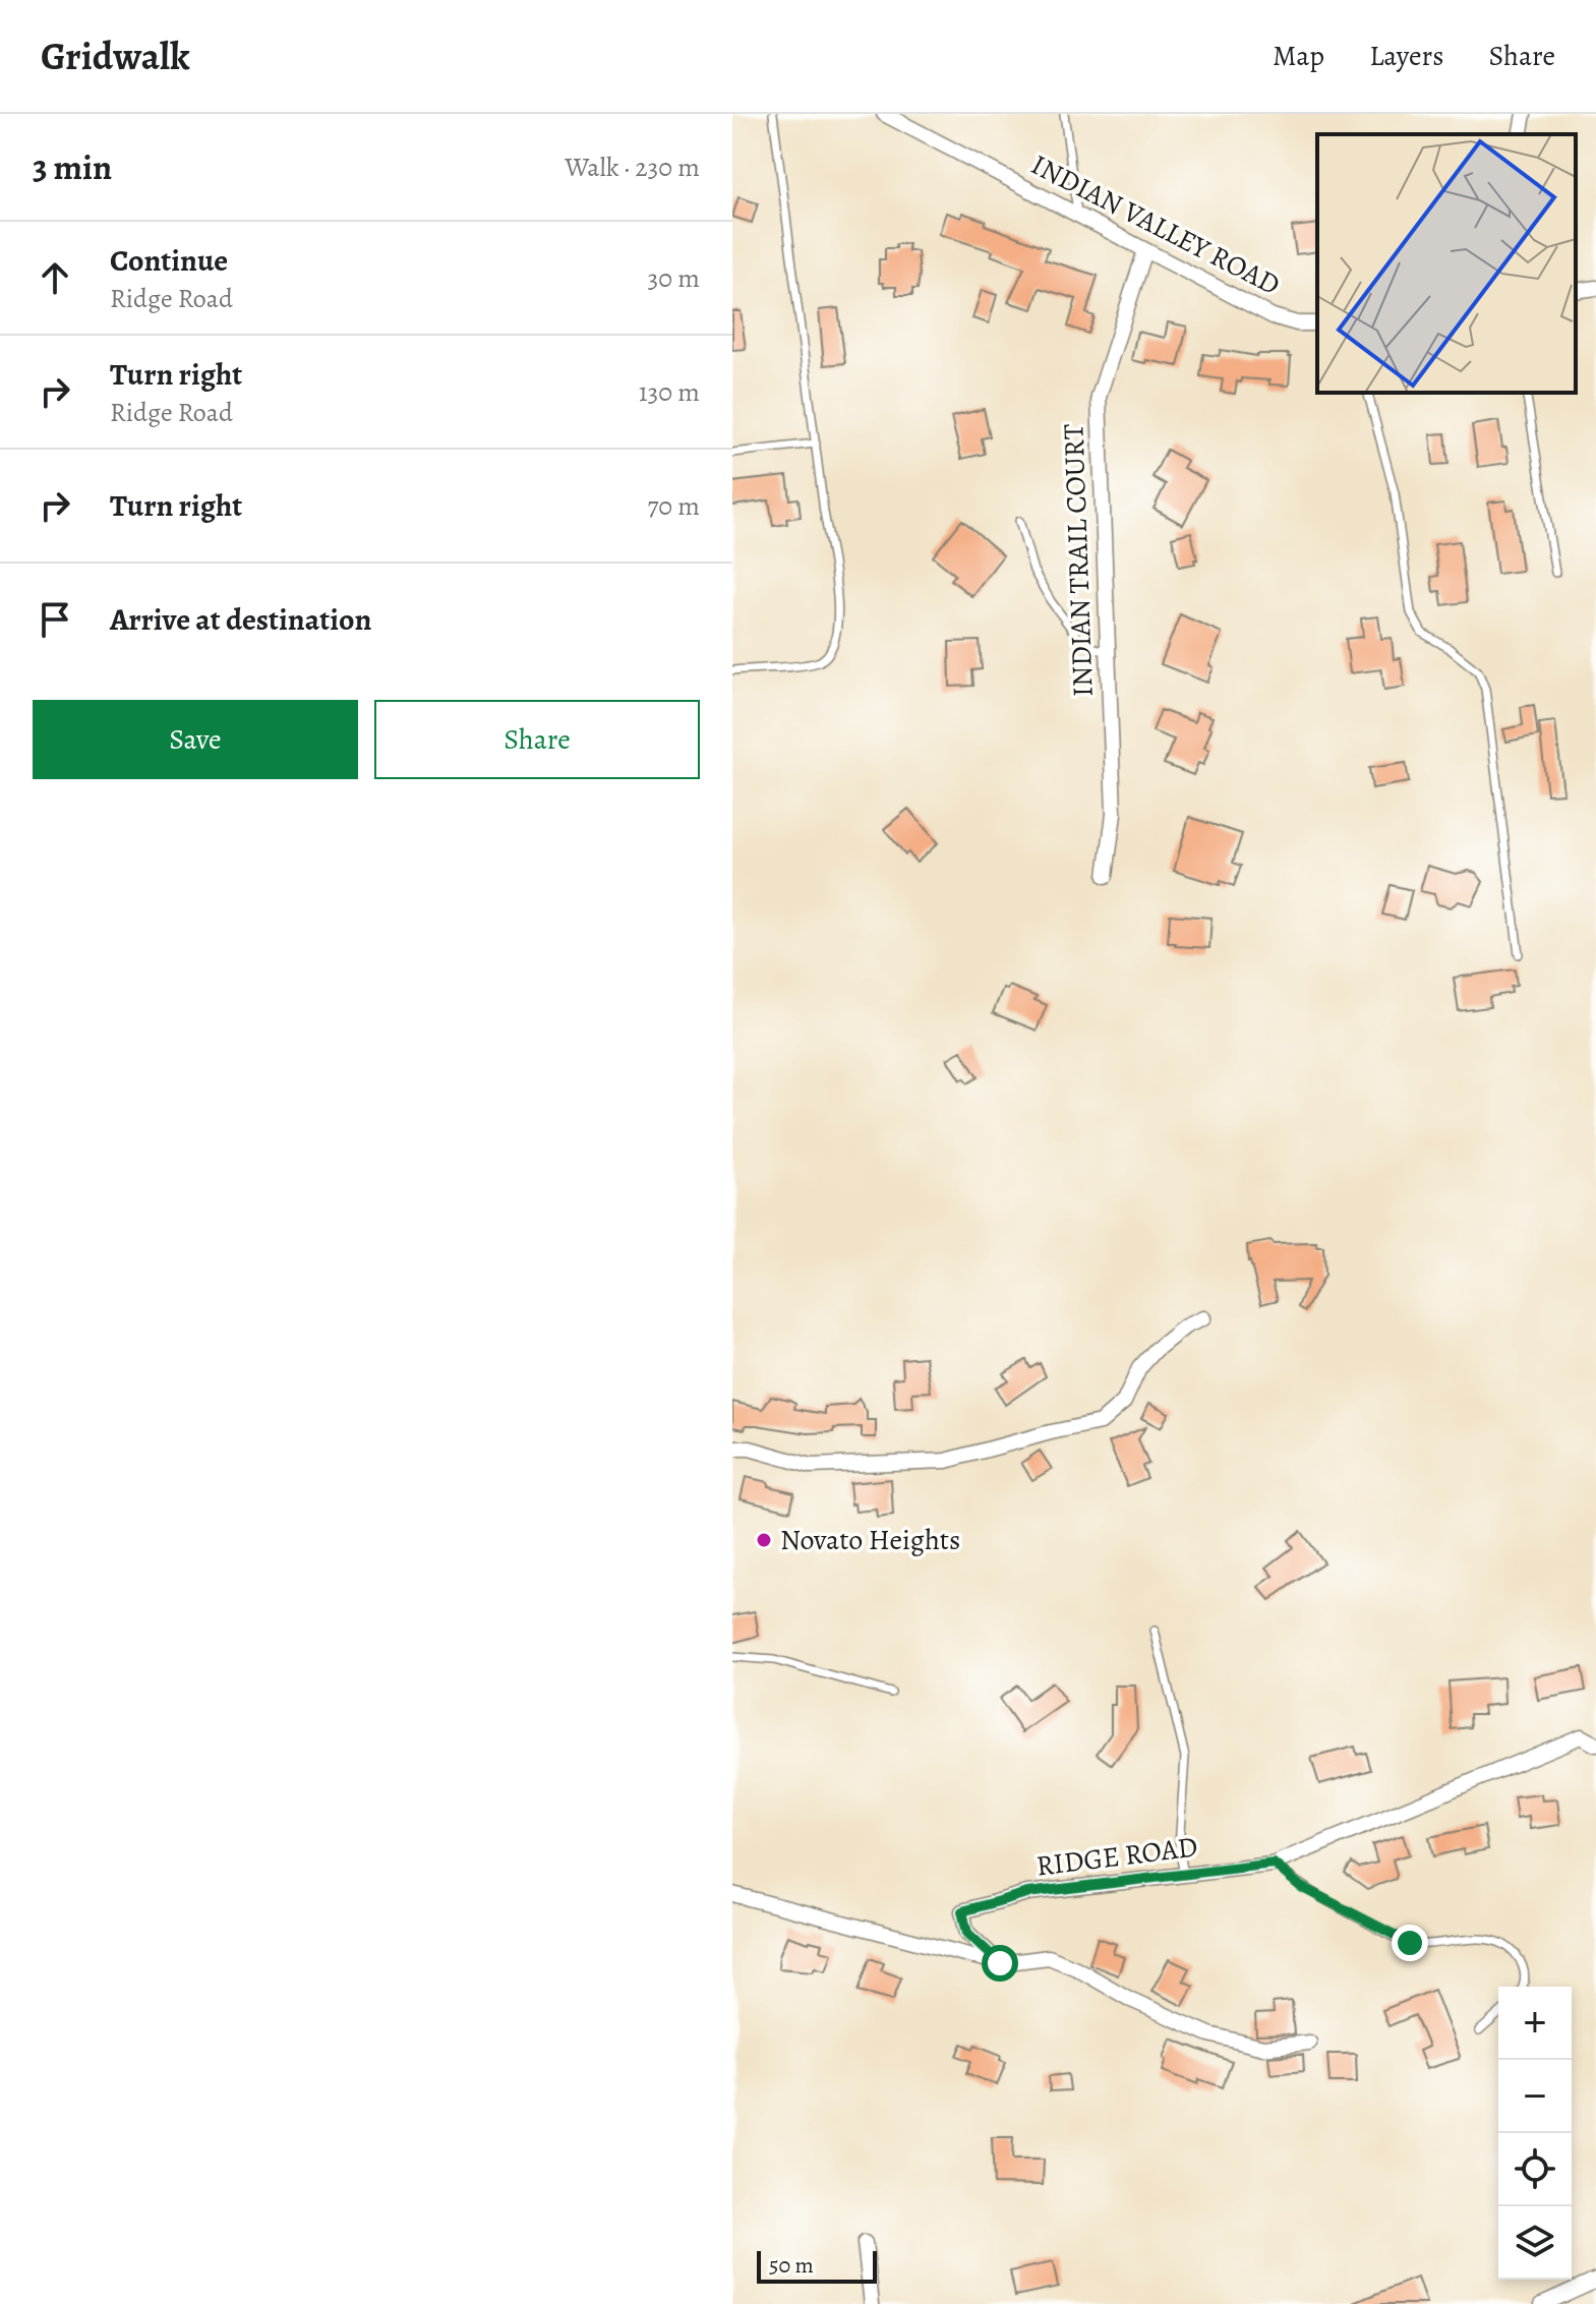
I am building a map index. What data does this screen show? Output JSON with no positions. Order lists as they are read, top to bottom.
{
  "streets": {
    "street": ["INDIAN VALLEY ROAD", "INDIAN TRAIL COURT", "RIDGE ROAD"]
  },
  "crossings": [
    ["INDIAN VALLEY ROAD", "INDIAN TRAIL COURT"]
  ],
  "places": ["Novato Heights"],
  "scale_bar": "50 m",
  "page": {
    "header": "Gridwalk",
    "nav": ["Map", "Layers", "Share"],
    "heading": ["3 min", "Walk · 230 m"],
    "list": [
      ["Continue", "Ridge Road", "30 m"],
      ["Turn right", "Ridge Road", "130 m"],
      ["Turn right", "70 m"],
      "Arrive at destination"
    ],
    "buttons": ["Save", "Share"],
    "map_buttons": ["+", "−"],
    "scale": "50 m"
  }
}
